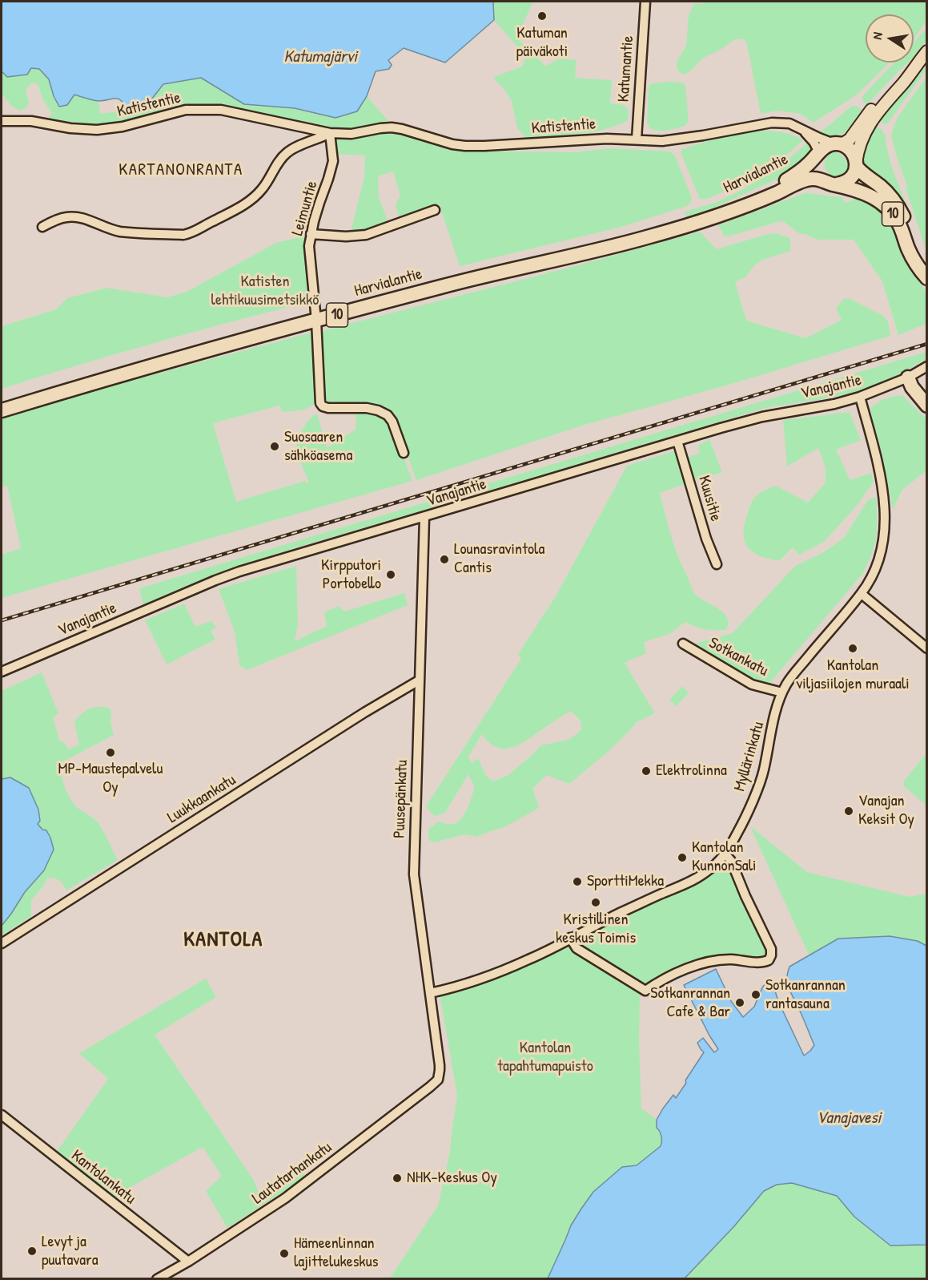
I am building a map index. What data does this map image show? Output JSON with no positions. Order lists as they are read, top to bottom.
{
  "streets": {
    "highway": ["Harvialantie", "10"],
    "street": [
      "Katumantie",
      "Katistentie",
      "Leimuntie",
      "Vanajantie",
      "Kuusitie",
      "Sotkankatu",
      "Myllärinkatu",
      "Luukkaankatu",
      "Puusepänkatu",
      "Lautatarhankatu",
      "Kantolankatu"
    ]
  },
  "crossings": [
    ["Katumantie", "Katistentie"],
    ["Katistentie", "Harvialantie"],
    ["Katistentie", "Leimuntie"],
    ["Katistentie", "10"],
    ["Harvialantie", "Leimuntie"],
    ["Harvialantie", "10"],
    ["Vanajantie", "Kuusitie"],
    ["Vanajantie", "Myllärinkatu"],
    ["Vanajantie", "Puusepänkatu"],
    ["Sotkankatu", "Myllärinkatu"],
    ["Myllärinkatu", "Puusepänkatu"],
    ["Luukkaankatu", "Puusepänkatu"],
    ["Puusepänkatu", "Lautatarhankatu"],
    ["Lautatarhankatu", "Kantolankatu"]
  ],
  "districts": ["KARTANONRANTA", "KANTOLA"],
  "water": ["Katumajärvi", "Vanajavesi"],
  "parks": ["Katisten lehtikuusimetsikkö", "Kantolan tapahtumapuisto"],
  "places": [
    "Katuman päiväkoti",
    "Suosaaren sähköasema",
    "Lounasravintola Cantis",
    "Kirpputori Portobello",
    "Kantolan viljasiilojen muraali",
    "MP-Maustepalvelu Oy",
    "Elektrolinna",
    "Vanajan Keksit Oy",
    "Kantolan KunnonSali",
    "SporttiMekka",
    "Kristillinen keskus Toimis",
    "Sotkanrannan rantasauna",
    "Sotkanrannan Cafe & Bar",
    "NHK-Keskus Oy",
    "Levyt ja puutavara",
    "Hämeenlinnan lajittelukeskus"
  ],
  "north": "left"
}
